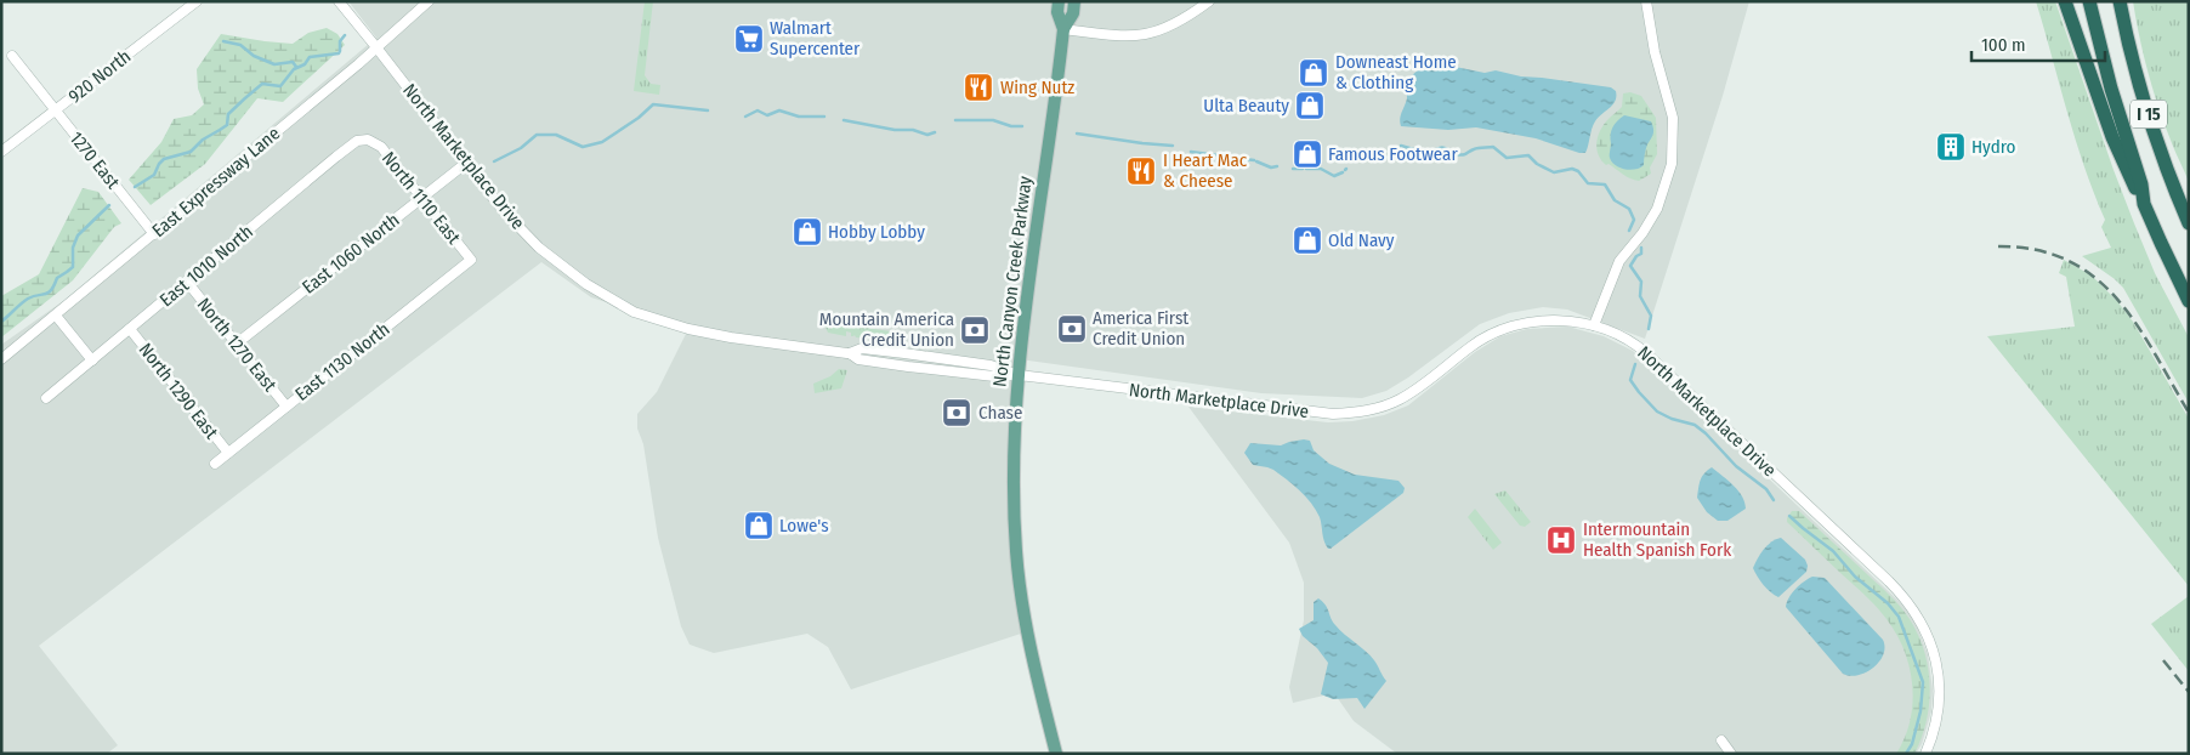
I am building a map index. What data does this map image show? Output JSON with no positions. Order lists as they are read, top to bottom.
{
  "streets": {
    "highway": ["I 15"],
    "main road": ["North Canyon Creek Parkway"],
    "street": [
      "920 North",
      "North Marketplace Drive",
      "1270 East",
      "East Expressway Lane",
      "North 1110 East",
      "East 1060 North",
      "East 1010 North",
      "North 1270 East",
      "East 1130 North",
      "North 1290 East"
    ]
  },
  "crossings": [
    ["920 North", "1270 East"],
    ["North Marketplace Drive", "East Expressway Lane"],
    ["North Marketplace Drive", "East 1060 North"],
    ["North Marketplace Drive", "North Canyon Creek Parkway"],
    ["1270 East", "East Expressway Lane"],
    ["North 1110 East", "East 1060 North"],
    ["North 1110 East", "East 1010 North"],
    ["North 1110 East", "East 1130 North"],
    ["East 1060 North", "North 1270 East"],
    ["East 1010 North", "North 1270 East"],
    ["East 1010 North", "North 1290 East"],
    ["North 1270 East", "East 1130 North"],
    ["East 1130 North", "North 1290 East"]
  ],
  "places": {
    "supermarket": ["Walmart Supercenter"],
    "shop": [
      "Downeast Home & Clothing",
      "Ulta Beauty",
      "Famous Footwear",
      "Hobby Lobby",
      "Old Navy",
      "Lowe's"
    ],
    "restaurant": ["Wing Nutz", "I Heart Mac & Cheese"],
    "building": ["Hydro"],
    "bank": ["America First Credit Union", "Mountain America Credit Union", "Chase"],
    "hospital": ["Intermountain Health Spanish Fork"]
  },
  "scale_bar": "100 m"
}
